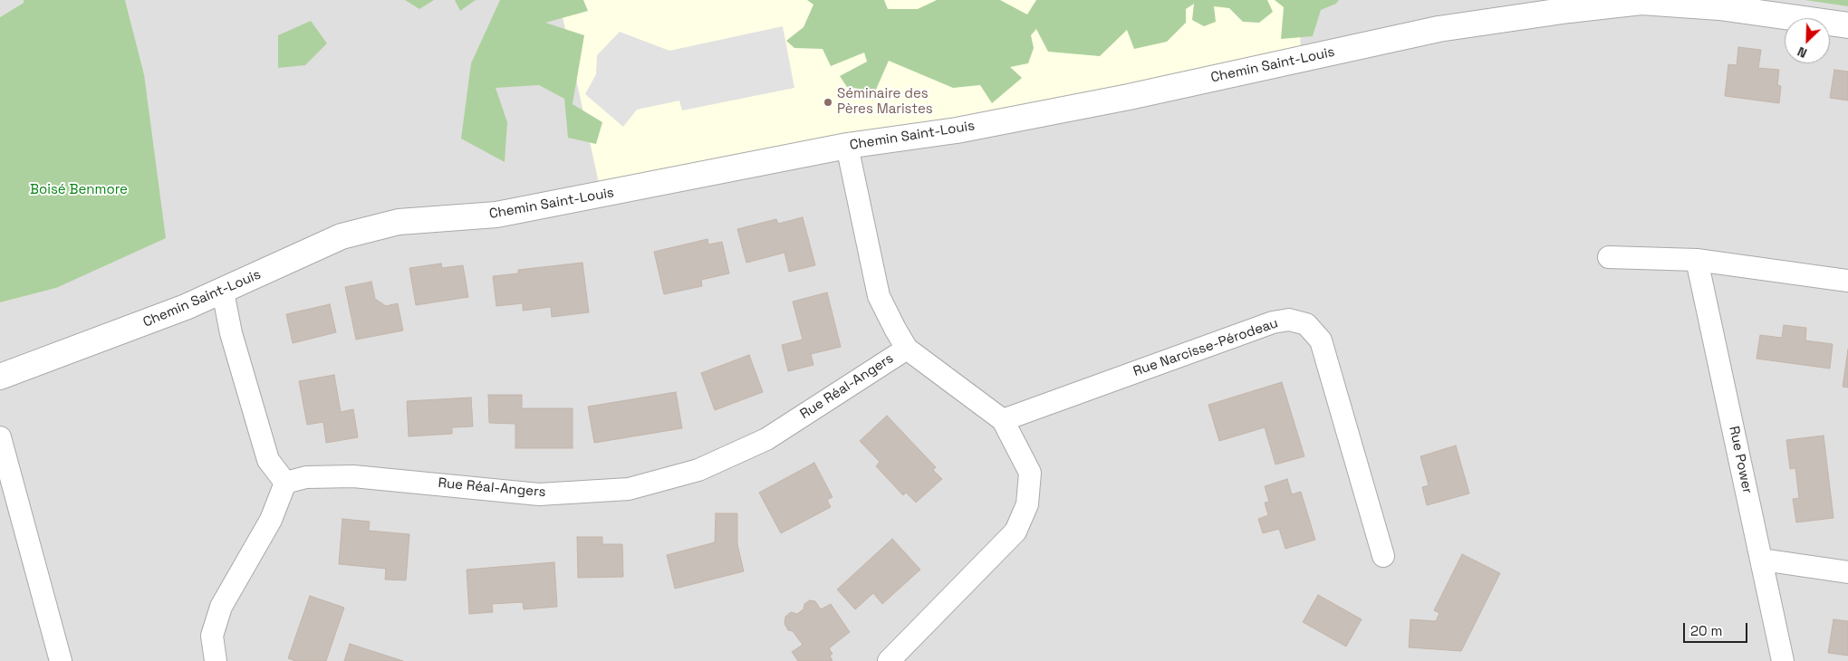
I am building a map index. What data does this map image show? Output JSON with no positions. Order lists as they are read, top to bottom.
{
  "streets": {
    "street": [
      "Chemin Saint-Louis",
      "Rue Narcisse-Pérodeau",
      "Rue Réal-Angers",
      "Rue Power"
    ]
  },
  "parks": ["Boisé Benmore"],
  "places": ["Séminaire des Pères Maristes"],
  "scale_bar": "20 m",
  "north": "bottom left"
}
